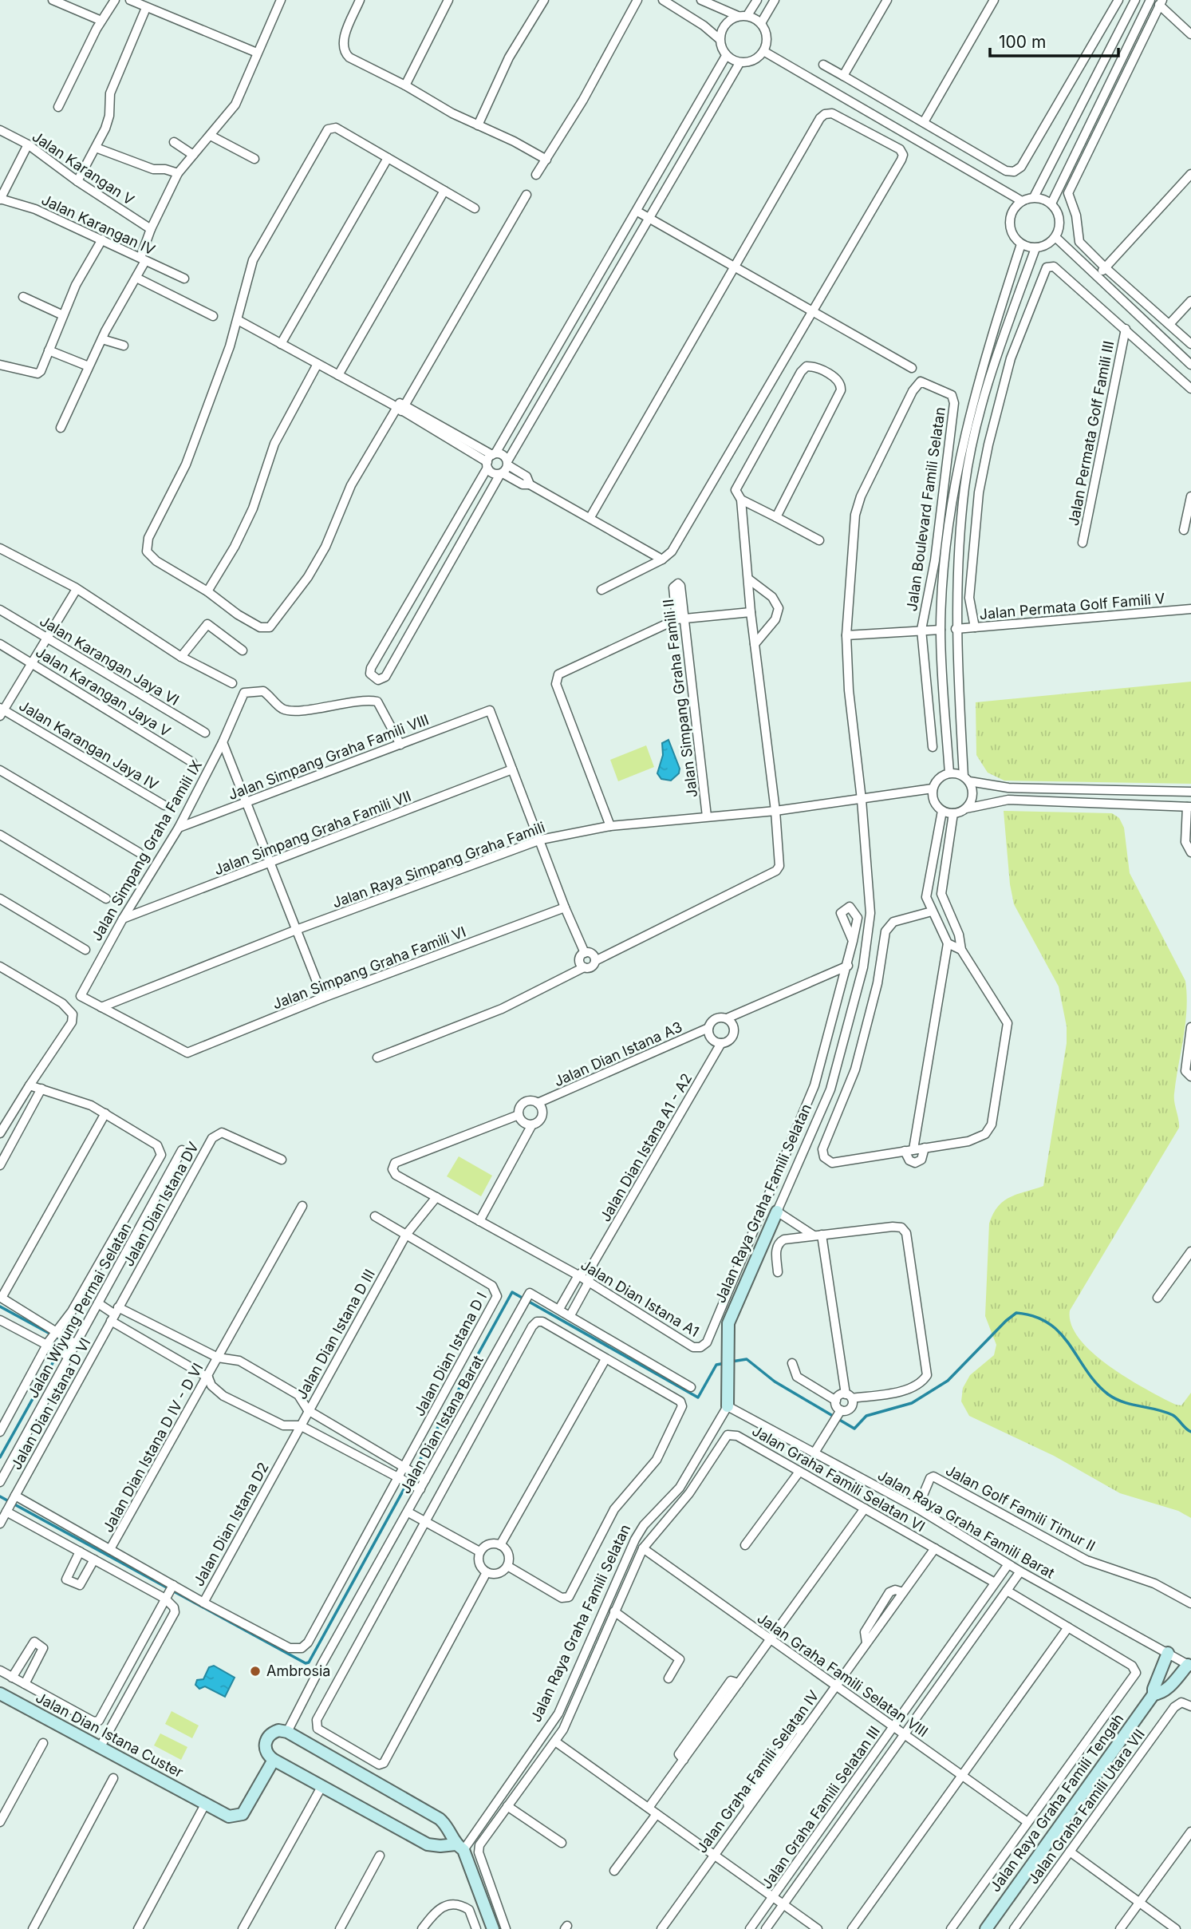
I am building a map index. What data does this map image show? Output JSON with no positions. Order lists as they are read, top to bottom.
{
  "streets": {
    "street": [
      "Jalan Karangan V",
      "Jalan Karangan IV",
      "Jalan Permata Golf Famili III",
      "Jalan Boulevard Famili Selatan",
      "Jalan Permata Golf Famili V",
      "Jalan Karangan Jaya VI",
      "Jalan Karangan Jaya V",
      "Jalan Simpang Graha Famili II",
      "Jalan Karangan Jaya IV",
      "Jalan Simpang Graha Famili VIII",
      "Jalan Simpang Graha Famili VII",
      "Jalan Simpang Graha Famili IX",
      "Jalan Raya Simpang Graha Famili",
      "Jalan Simpang Graha Famili VI",
      "Jalan Dian Istana A3",
      "Jalan Dian Istana A1 - A2",
      "Jalan Raya Graha Famili Selatan",
      "Jalan Dian Istana DV",
      "Jalan Dian Istana A1",
      "Jalan Wiyung Permai Selatan",
      "Jalan Dian Istana D III",
      "Jalan Dian Istana D I",
      "Jalan Dian Istana D VI",
      "Jalan Dian Istana Barat",
      "Jalan Dian Istana D IV - D VI",
      "Jalan Graha Famili Selatan VI",
      "Jalan Golf Famili Timur II",
      "Jalan Dian Istana D2",
      "Jalan Raya Graha Famili Barat",
      "Jalan Graha Famili Selatan VIII",
      "Jalan Dian Istana Custer",
      "Jalan Graha Famili Selatan IV",
      "Jalan Raya Graha Famili Tengah",
      "Jalan Graha Famili Utara VII",
      "Jalan Graha Famili Selatan III"
    ]
  },
  "crossings": [
    ["Jalan Boulevard Famili Selatan", "Jalan Raya Simpang Graha Famili"],
    ["Jalan Boulevard Famili Selatan", "Jalan Raya Graha Famili Selatan"],
    ["Jalan Simpang Graha Famili II", "Jalan Raya Simpang Graha Famili"],
    ["Jalan Simpang Graha Famili VIII", "Jalan Simpang Graha Famili VII"],
    ["Jalan Simpang Graha Famili VIII", "Jalan Simpang Graha Famili IX"],
    ["Jalan Simpang Graha Famili VII", "Jalan Simpang Graha Famili IX"],
    ["Jalan Simpang Graha Famili IX", "Jalan Raya Simpang Graha Famili"],
    ["Jalan Simpang Graha Famili IX", "Jalan Simpang Graha Famili VI"],
    ["Jalan Raya Simpang Graha Famili", "Jalan Raya Graha Famili Selatan"],
    ["Jalan Dian Istana A3", "Jalan Dian Istana A1 - A2"],
    ["Jalan Dian Istana A3", "Jalan Dian Istana A1"],
    ["Jalan Dian Istana A1 - A2", "Jalan Dian Istana A1"],
    ["Jalan Dian Istana A1 - A2", "Jalan Dian Istana Barat"],
    ["Jalan Raya Graha Famili Selatan", "Jalan Raya Graha Famili Barat"],
    ["Jalan Dian Istana DV", "Jalan Dian Istana D III"],
    ["Jalan Dian Istana DV", "Jalan Dian Istana D VI"],
    ["Jalan Dian Istana A1", "Jalan Dian Istana D III"],
    ["Jalan Dian Istana D III", "Jalan Dian Istana D I"],
    ["Jalan Dian Istana D III", "Jalan Dian Istana D VI"],
    ["Jalan Dian Istana D III", "Jalan Dian Istana D IV - D VI"],
    ["Jalan Dian Istana D III", "Jalan Dian Istana D2"],
    ["Jalan Dian Istana D I", "Jalan Dian Istana D2"],
    ["Jalan Graha Famili Selatan VI", "Jalan Graha Famili Selatan VIII"],
    ["Jalan Graha Famili Selatan VI", "Jalan Graha Famili Selatan IV"],
    ["Jalan Graha Famili Selatan VI", "Jalan Graha Famili Selatan III"],
    ["Jalan Golf Famili Timur II", "Jalan Raya Graha Famili Barat"],
    ["Jalan Raya Graha Famili Barat", "Jalan Raya Graha Famili Tengah"],
    ["Jalan Raya Graha Famili Barat", "Jalan Graha Famili Selatan III"],
    ["Jalan Graha Famili Selatan VIII", "Jalan Graha Famili Selatan IV"],
    ["Jalan Graha Famili Selatan VIII", "Jalan Graha Famili Selatan III"]
  ],
  "places": ["Ambrosia"],
  "scale_bar": "100 m"
}
